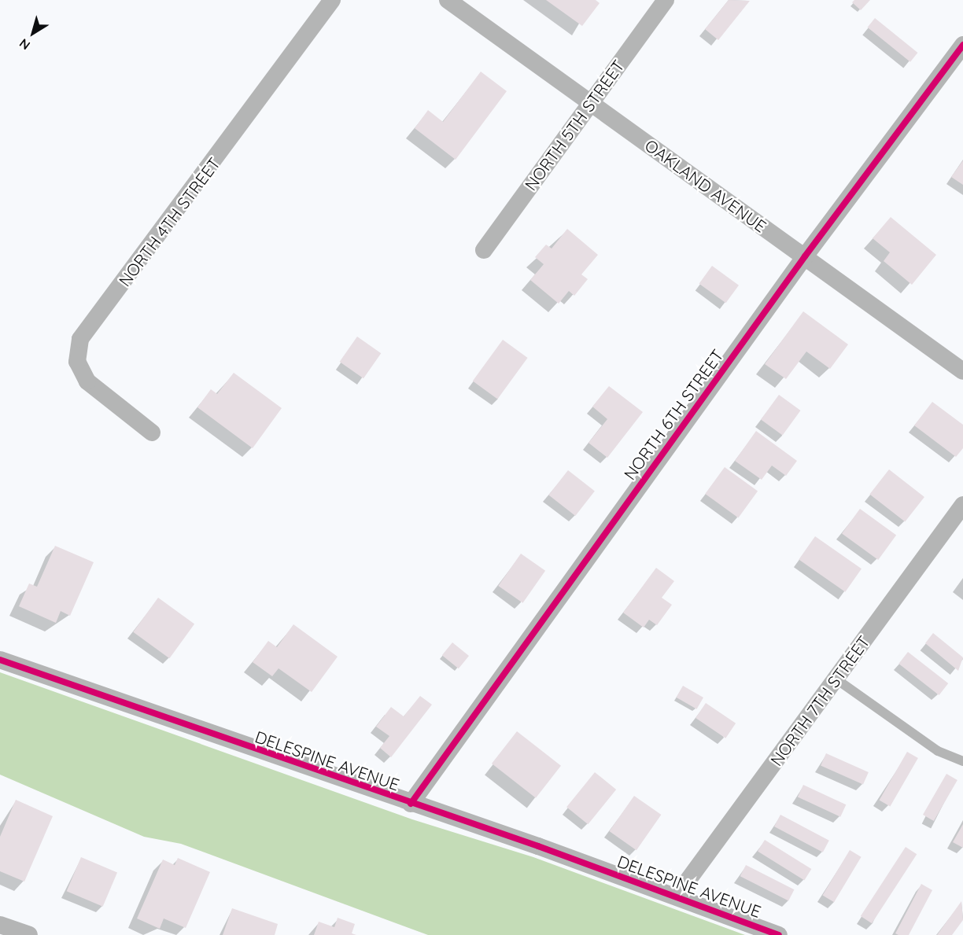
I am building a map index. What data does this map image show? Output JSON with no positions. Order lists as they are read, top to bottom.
{
  "streets": {
    "street": [
      "NORTH 5TH STREET",
      "OAKLAND AVENUE",
      "NORTH 4TH STREET",
      "NORTH 6TH STREET",
      "NORTH 7TH STREET",
      "DELESPINE AVENUE"
    ]
  },
  "crossings": [
    ["NORTH 5TH STREET", "OAKLAND AVENUE"],
    ["OAKLAND AVENUE", "NORTH 6TH STREET"],
    ["NORTH 6TH STREET", "DELESPINE AVENUE"],
    ["NORTH 7TH STREET", "DELESPINE AVENUE"]
  ],
  "north": "bottom left"
}
